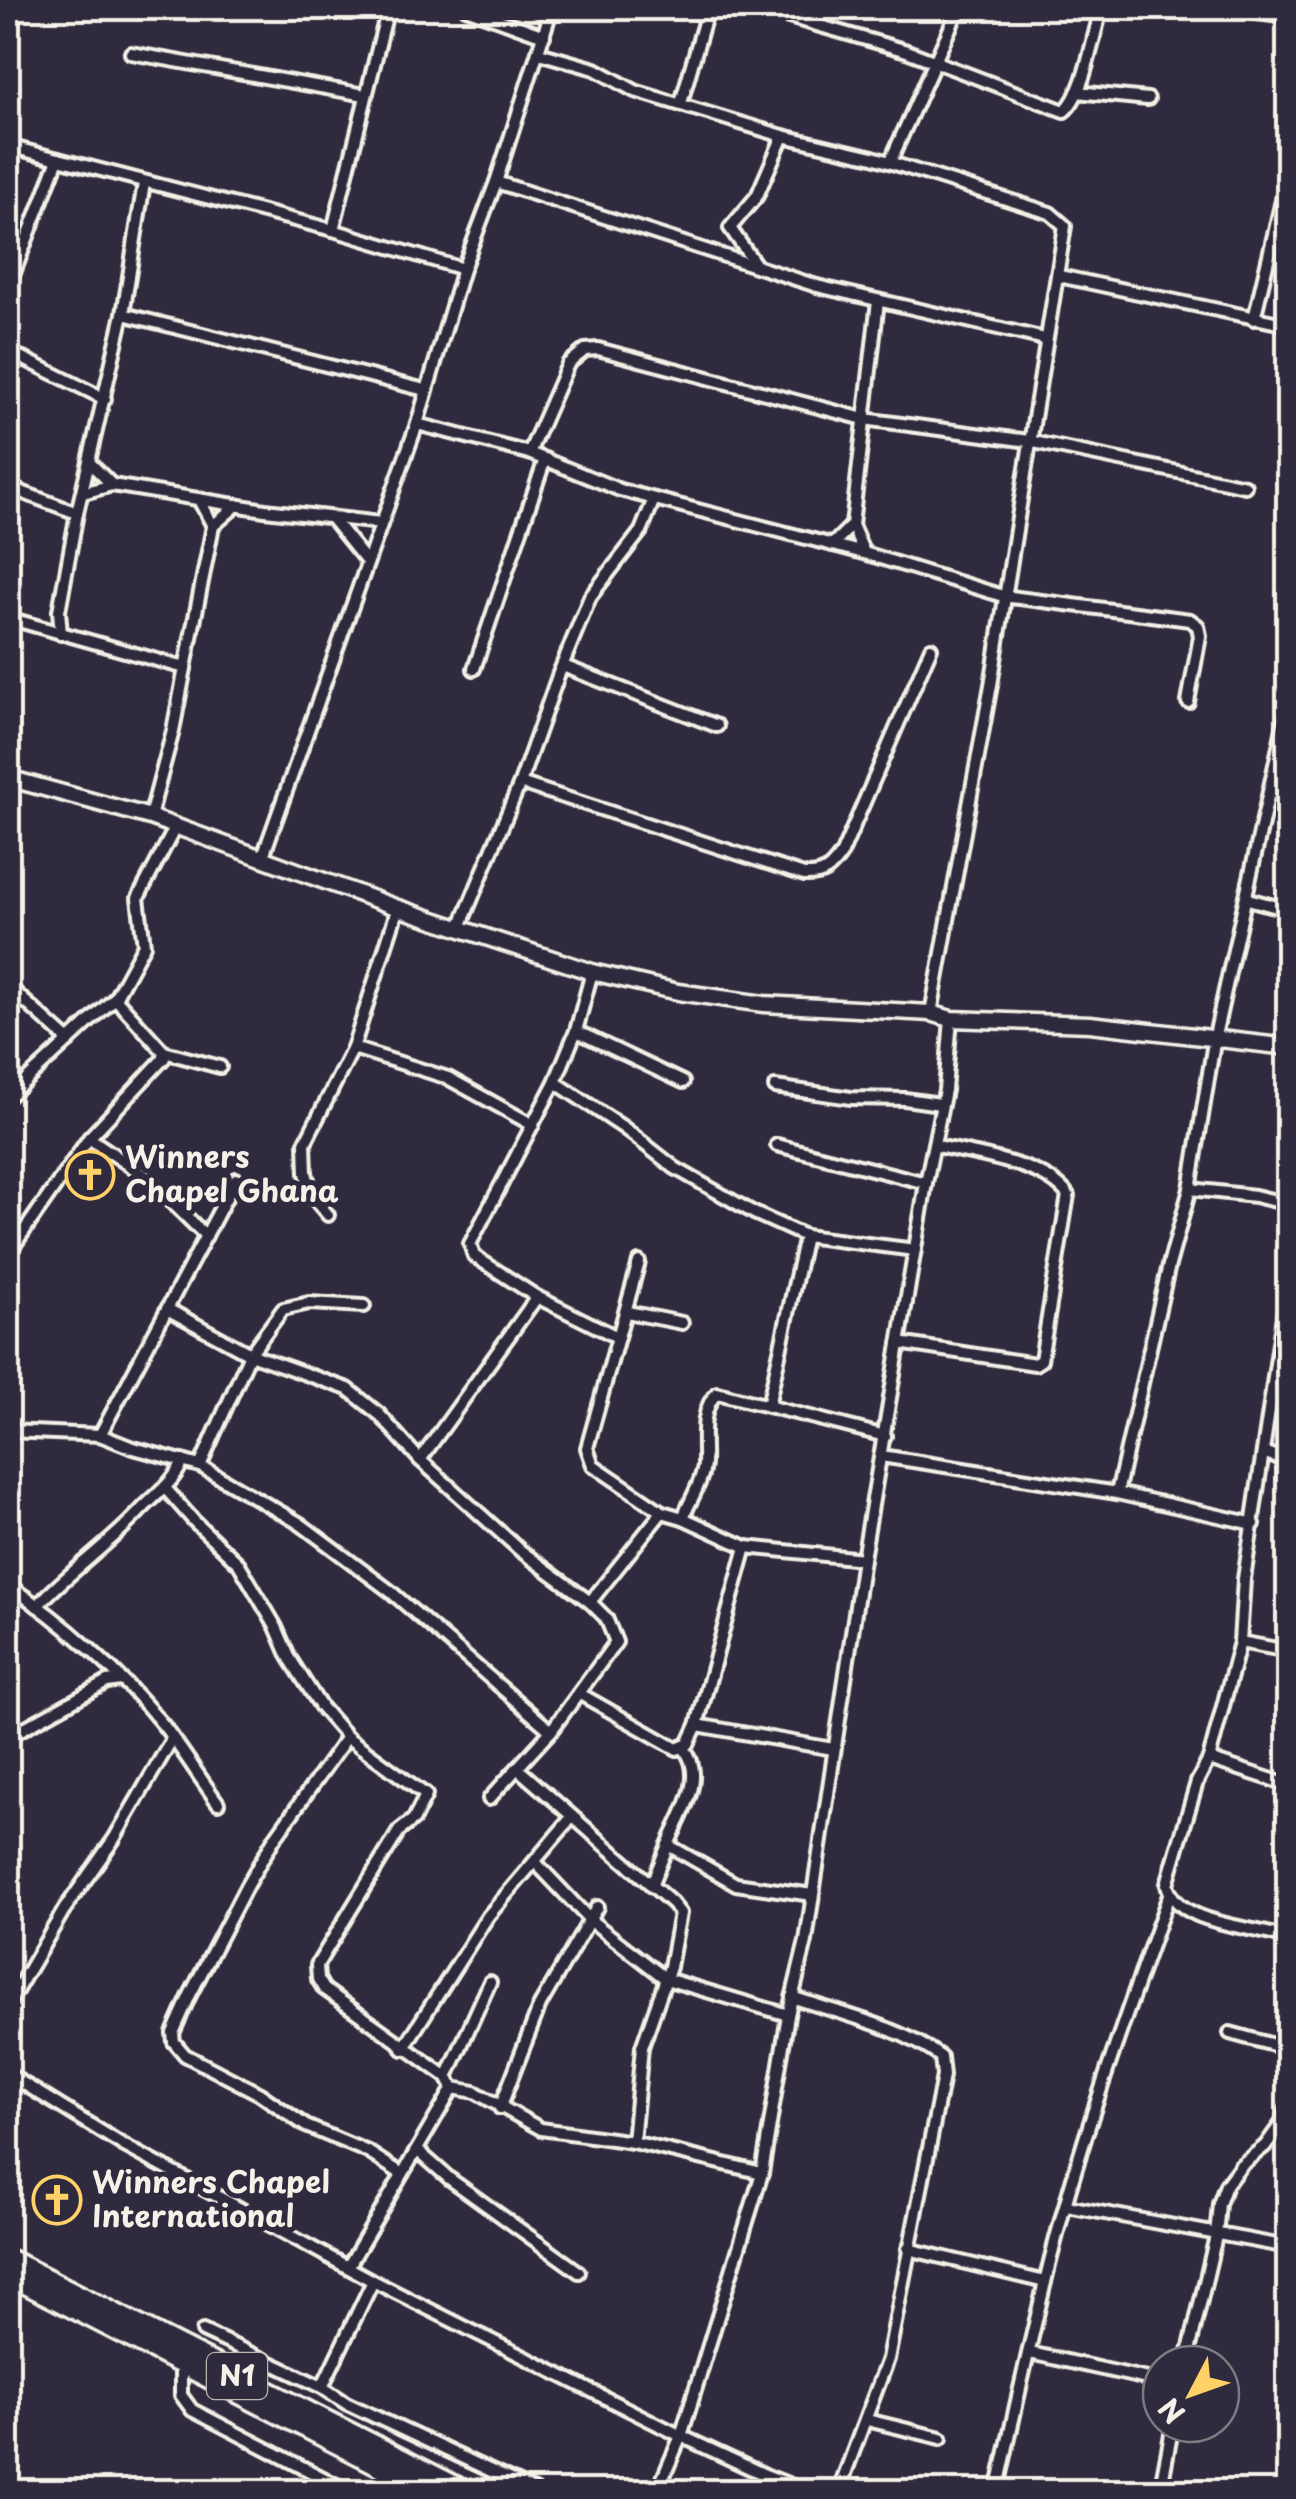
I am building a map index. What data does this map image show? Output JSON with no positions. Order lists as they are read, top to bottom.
{
  "streets": {
    "highway": ["N1"]
  },
  "places": {
    "church": ["Winners Chapel Ghana", "Winners Chapel International"]
  },
  "north": "bottom left"
}
